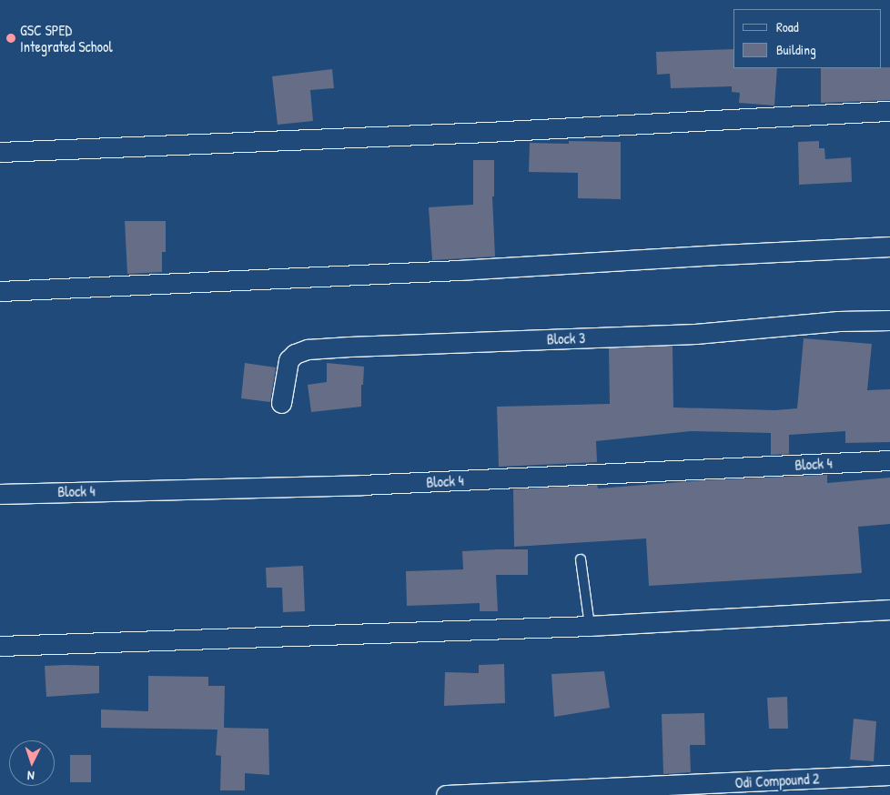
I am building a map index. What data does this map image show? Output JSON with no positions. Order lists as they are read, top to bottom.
{
  "streets": {
    "street": ["Block 3", "Block 4", "Odi Compound 2"]
  },
  "places": ["GSC SPED Integrated School"],
  "legend": ["Road", "Building"],
  "north": "bottom"
}
